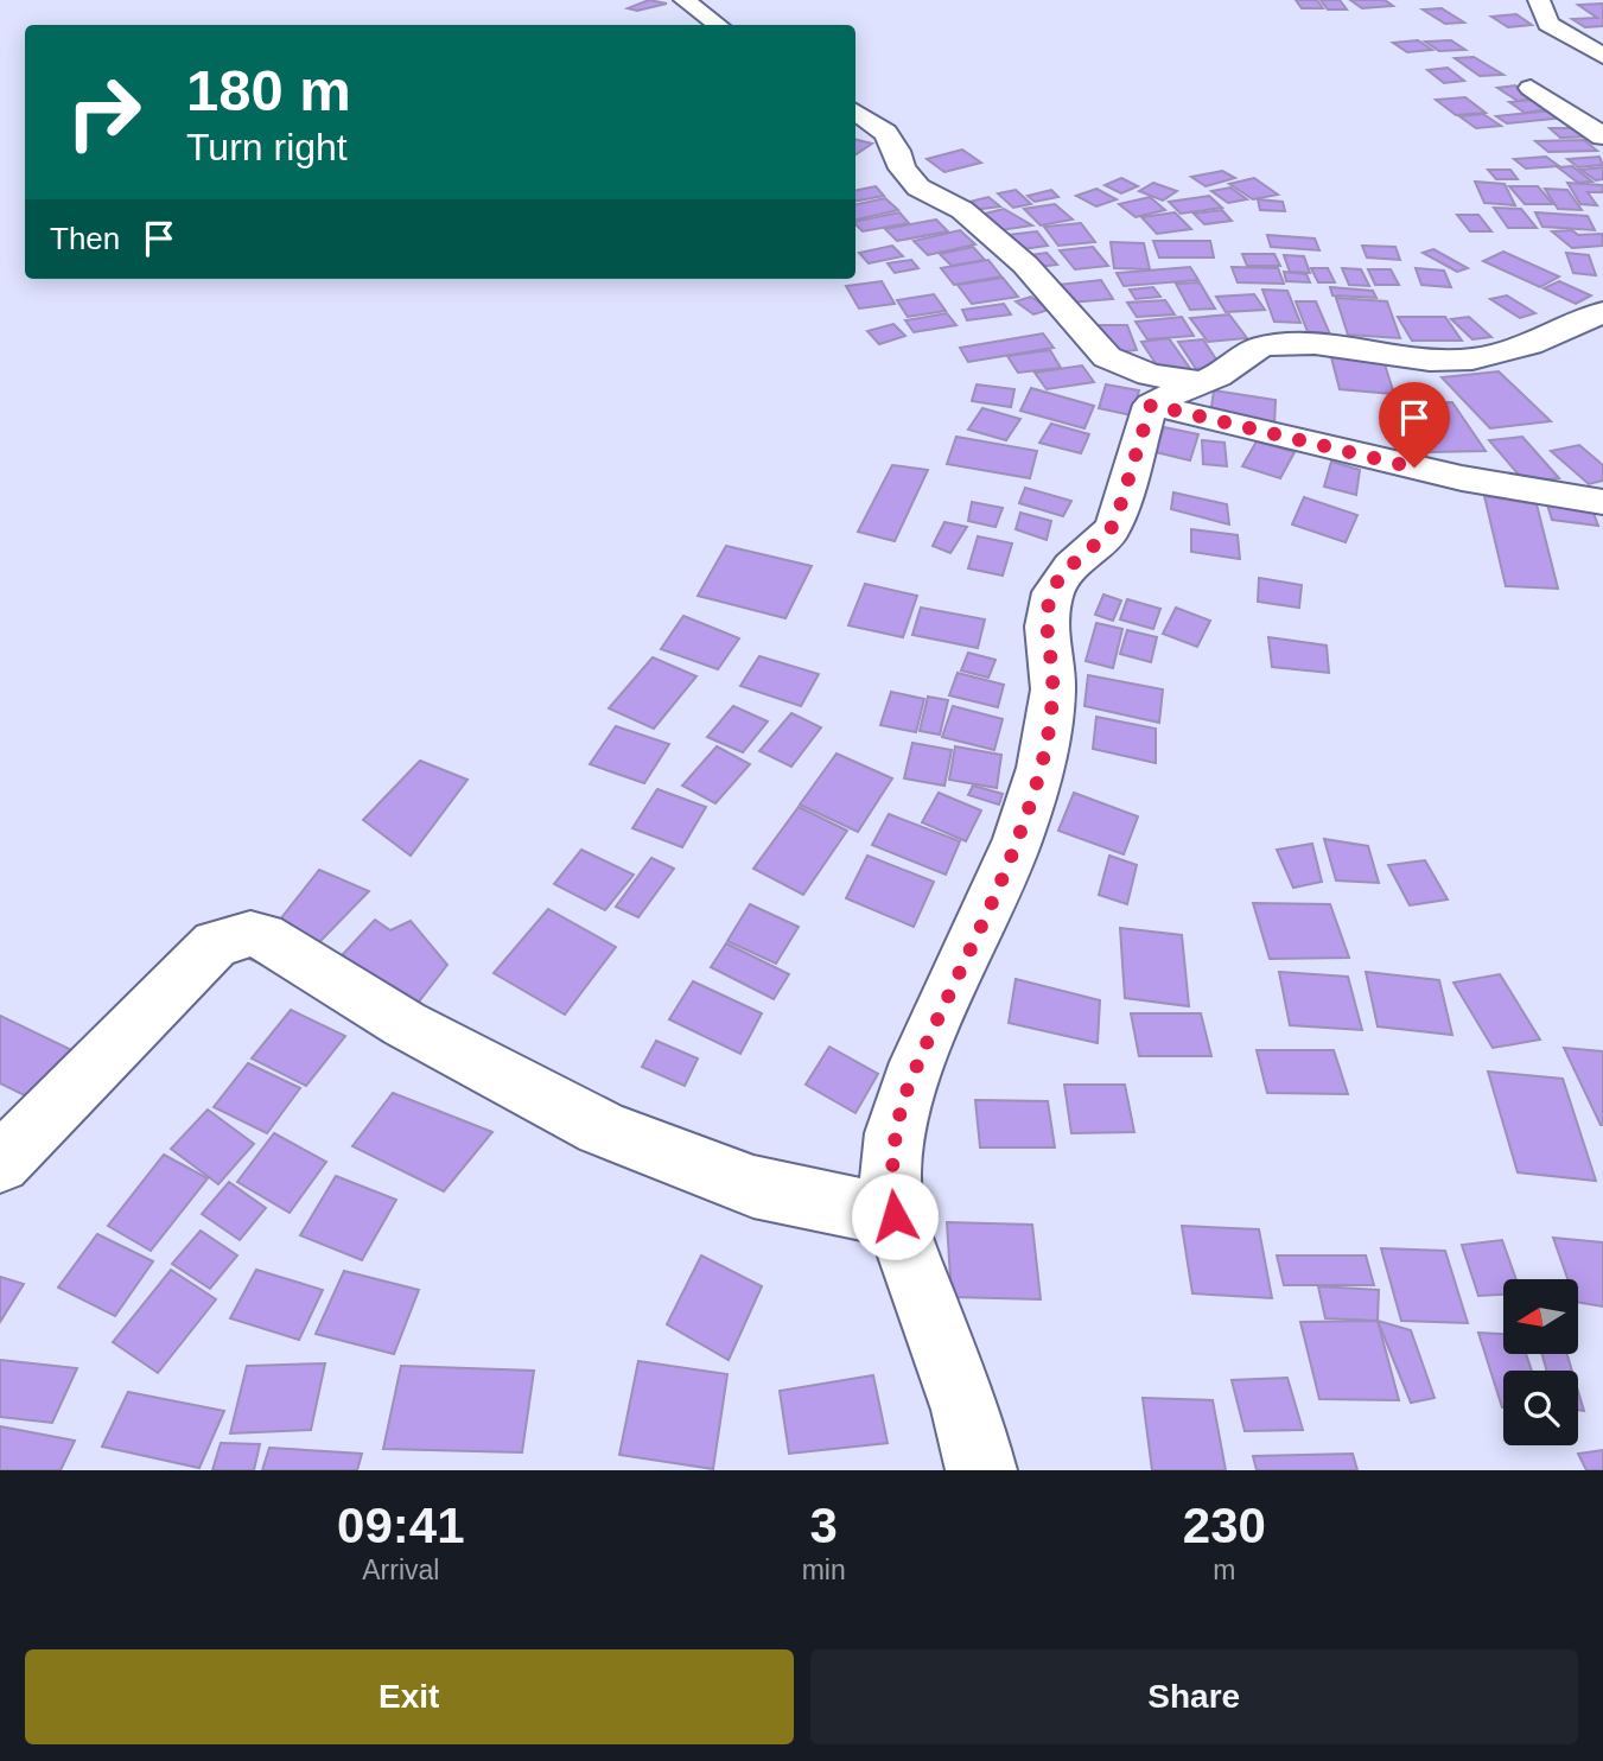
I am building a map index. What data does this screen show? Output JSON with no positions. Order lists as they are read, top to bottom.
{
  "north": "left",
  "page": {
    "turn": ["180 m", "Turn right"],
    "then": "Then",
    "eta": [
      "09:41",
      "Arrival",
      "3",
      "min",
      "230",
      "m"
    ],
    "buttons": ["Exit", "Share"]
  }
}
